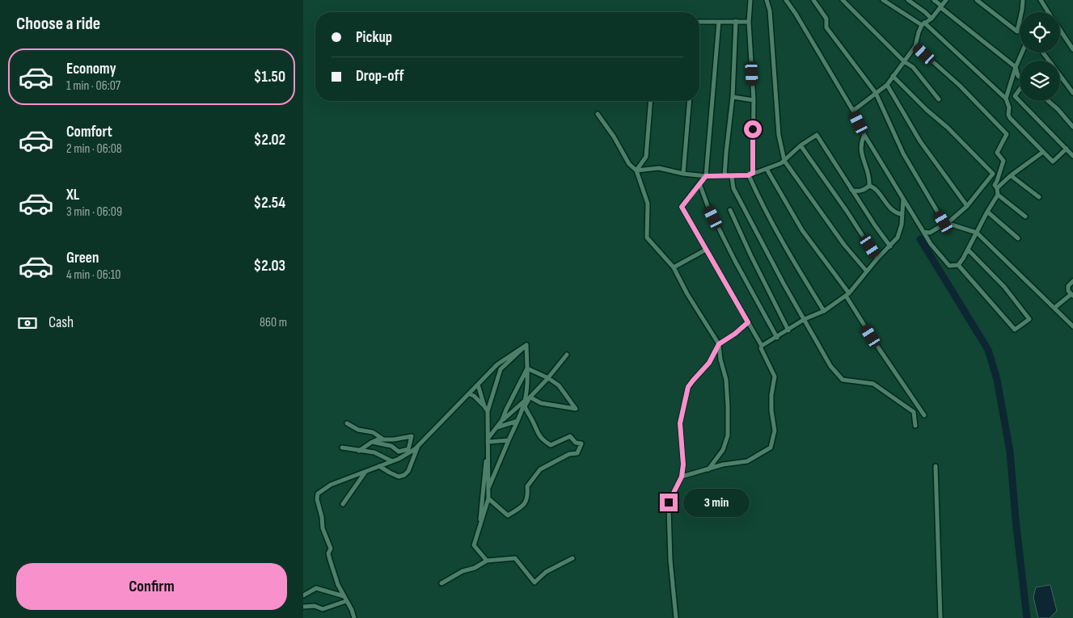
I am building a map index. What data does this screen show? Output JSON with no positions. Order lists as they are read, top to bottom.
{
  "page": {
    "heading": "Choose a ride",
    "banner": ["Pickup", "Drop-off"],
    "list": [
      {
        "name": "Economy",
        "note": "1 min · 06:07",
        "value": "$1.50"
      },
      {
        "name": "Comfort",
        "note": "2 min · 06:08",
        "value": "$2.02"
      },
      {
        "name": "XL",
        "note": "3 min · 06:09",
        "value": "$2.54"
      },
      {
        "name": "Green",
        "note": "4 min · 06:10",
        "value": "$2.03"
      }
    ],
    "pay": ["Cash", "860 m"],
    "bubble": "3 min",
    "buttons": "Confirm"
  }
}
